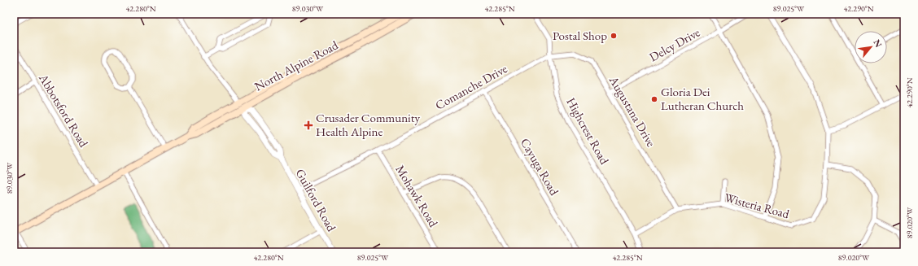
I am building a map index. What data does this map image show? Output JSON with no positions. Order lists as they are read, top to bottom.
{
  "streets": {
    "main road": ["North Alpine Road"],
    "street": [
      "Delcy Drive",
      "Comanche Drive",
      "Abbotsford Road",
      "Augustana Drive",
      "Highcrest Road",
      "Cayuga Road",
      "Mohawk Road",
      "Guilford Road",
      "Wisteria Road"
    ]
  },
  "crossings": [
    ["Delcy Drive", "Augustana Drive"],
    ["North Alpine Road", "Abbotsford Road"],
    ["North Alpine Road", "Guilford Road"],
    ["Comanche Drive", "Augustana Drive"],
    ["Comanche Drive", "Highcrest Road"],
    ["Comanche Drive", "Cayuga Road"],
    ["Comanche Drive", "Mohawk Road"],
    ["Comanche Drive", "Guilford Road"],
    ["Augustana Drive", "Highcrest Road"],
    ["Augustana Drive", "Wisteria Road"],
    ["Highcrest Road", "Wisteria Road"]
  ],
  "places": {
    "other": ["Postal Shop", "Gloria Dei Lutheran Church"],
    "health": ["Crusader Community Health Alpine"]
  },
  "north": "top right",
  "coordinates": [
    "42.280°N",
    "89.030°W",
    "42.285°N",
    "89.025°W",
    "42.290°N",
    "89.020°W"
  ]
}
